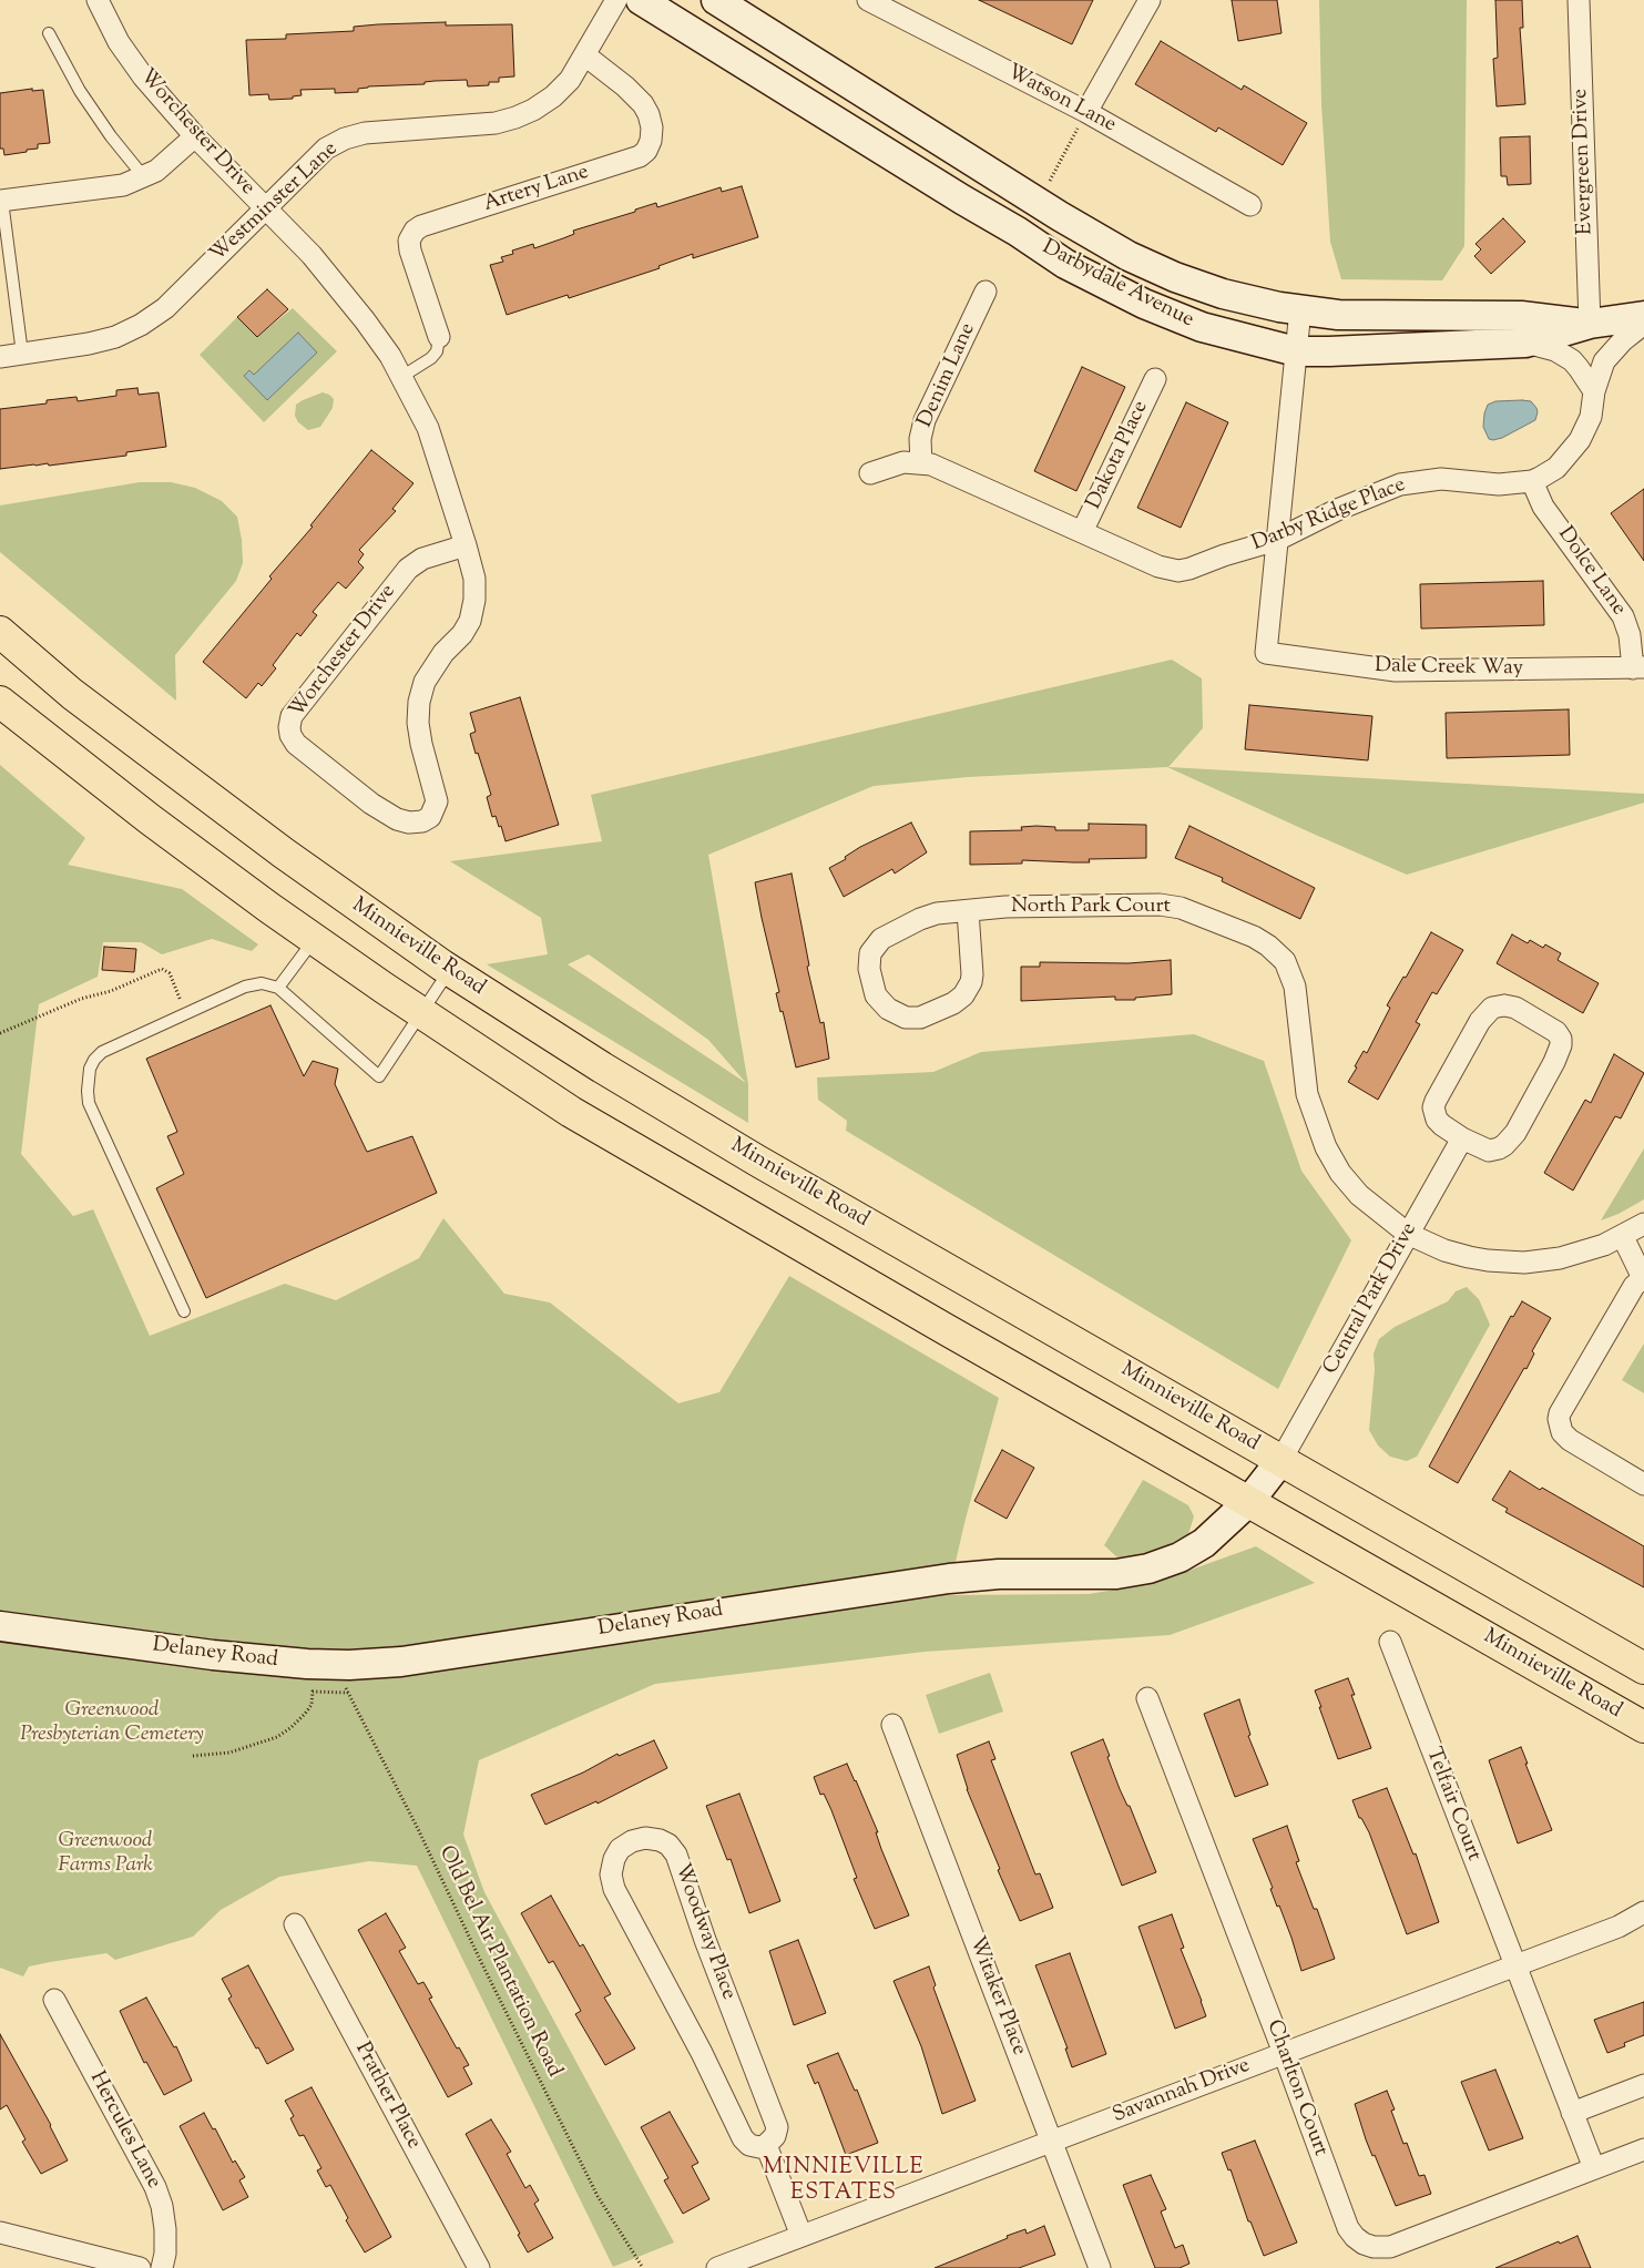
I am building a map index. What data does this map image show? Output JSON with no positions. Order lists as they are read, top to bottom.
{
  "streets": {
    "main road": ["Minnieville Road"],
    "street": [
      "Watson Lane",
      "Worchester Drive",
      "Evergreen Drive",
      "Artery Lane",
      "Westminster Lane",
      "Darbydale Avenue",
      "Denim Lane",
      "Dakota Place",
      "Darby Ridge Place",
      "Dolce Lane",
      "Dale Creek Way",
      "North Park Court",
      "Central Park Drive",
      "Delaney Road",
      "Telfair Court",
      "Woodway Place",
      "Witaker Place",
      "Charlton Court",
      "Savannah Drive",
      "Prather Place",
      "Hercules Lane"
    ],
    "path": ["Old Bel Air Plantation Road"]
  },
  "crossings": [
    ["Worchester Drive", "Westminster Lane"],
    ["Evergreen Drive", "Darbydale Avenue"],
    ["Artery Lane", "Westminster Lane"],
    ["Darbydale Avenue", "Dale Creek Way"],
    ["Denim Lane", "Darby Ridge Place"],
    ["Dakota Place", "Darby Ridge Place"],
    ["Darby Ridge Place", "Dolce Lane"],
    ["Darby Ridge Place", "Dale Creek Way"],
    ["Dolce Lane", "Dale Creek Way"],
    ["North Park Court", "Central Park Drive"],
    ["Minnieville Road", "Central Park Drive"],
    ["Minnieville Road", "Delaney Road"],
    ["Central Park Drive", "Delaney Road"],
    ["Delaney Road", "Old Bel Air Plantation Road"],
    ["Telfair Court", "Savannah Drive"],
    ["Witaker Place", "Savannah Drive"],
    ["Charlton Court", "Savannah Drive"]
  ],
  "districts": ["MINNIEVILLE ESTATES"],
  "parks": ["Greenwood Presbyterian Cemetery", "Greenwood Farms Park"]
}
